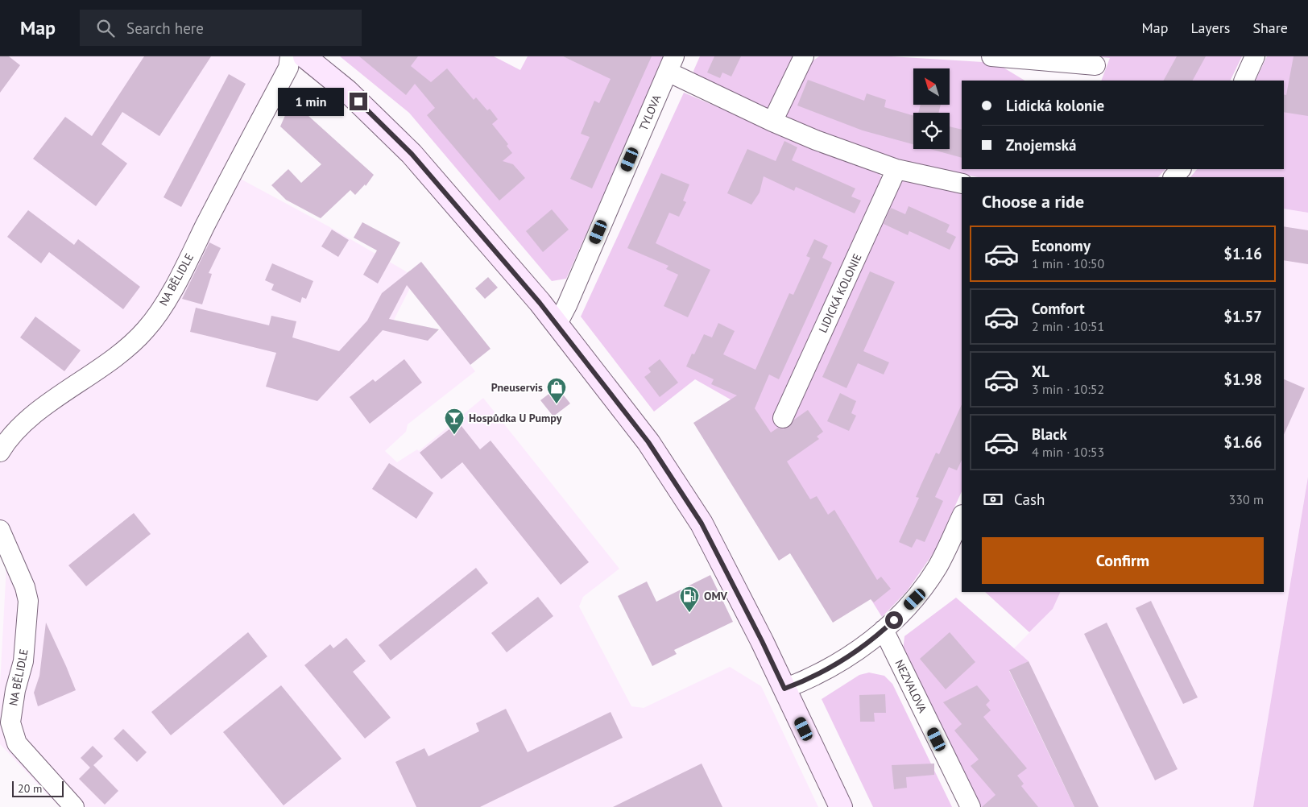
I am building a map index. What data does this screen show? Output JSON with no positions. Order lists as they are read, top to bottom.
{
  "streets": {
    "street": [
      "TYLOVA",
      "NA BĚLIDLE",
      "LIDICKÁ KOLONIE",
      "NEZVALOVA"
    ]
  },
  "places": {
    "shop": ["Pneuservis"],
    "bar": ["Hospůdka U Pumpy"],
    "fuel station": ["OMV"]
  },
  "scale_bar": "20 m",
  "north": "top left",
  "page": {
    "header": "Map",
    "search": "Search here",
    "nav": ["Map", "Layers", "Share"],
    "banner": ["Lidická kolonie", "Znojemská"],
    "bubble": "1 min",
    "heading": "Choose a ride",
    "list": [
      {
        "name": "Economy",
        "note": "1 min · 10:50",
        "value": "$1.16"
      },
      {
        "name": "Comfort",
        "note": "2 min · 10:51",
        "value": "$1.57"
      },
      {
        "name": "XL",
        "note": "3 min · 10:52",
        "value": "$1.98"
      },
      {
        "name": "Black",
        "note": "4 min · 10:53",
        "value": "$1.66"
      }
    ],
    "pay": ["Cash", "330 m"],
    "buttons": "Confirm",
    "scale": "20 m"
  }
}
